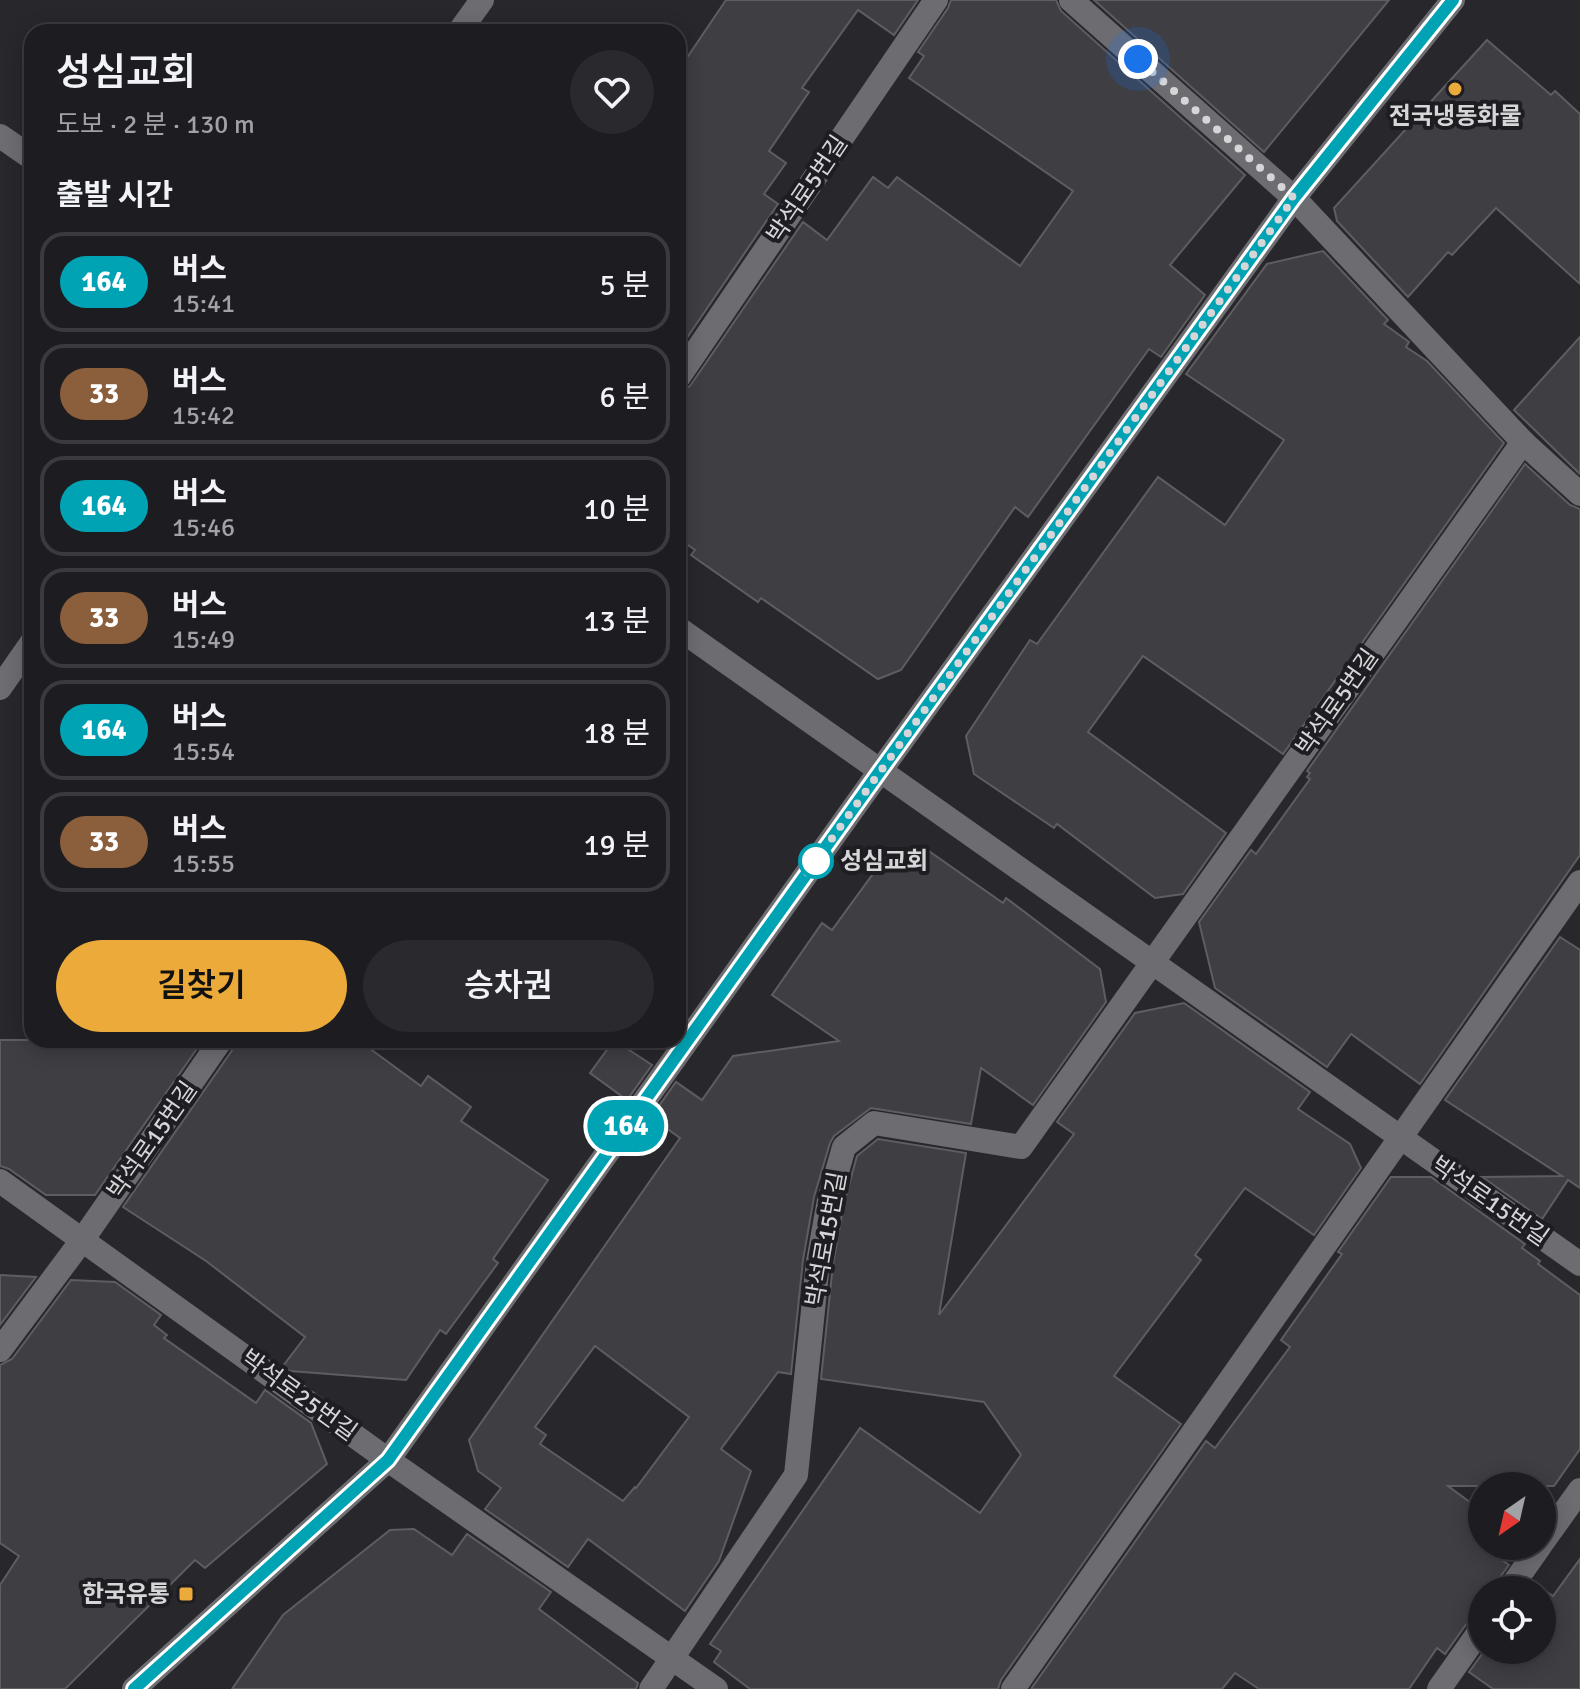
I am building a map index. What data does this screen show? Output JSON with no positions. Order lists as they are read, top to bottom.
{
  "streets": {
    "street": ["박석로5번길", "박석로15번길", "박석로25번길"]
  },
  "crossings": [
    ["박석로5번길", "박석로15번길"],
    ["박석로15번길", "박석로25번길"]
  ],
  "places": {
    "other": ["전국냉동화물", "성심교회"],
    "transit": ["한국유통"]
  },
  "lines": ["bus line 164"],
  "north": "bottom left",
  "page": {
    "on_map": "164",
    "heading": [
      ["성심교회", "도보 · 2 분 · 130 m"],
      "출발 시간"
    ],
    "list": [
      {
        "mark": "164",
        "name": "버스",
        "note": "15:41",
        "value": "5 분"
      },
      {
        "mark": "33",
        "name": "버스",
        "note": "15:42",
        "value": "6 분"
      },
      {
        "mark": "164",
        "name": "버스",
        "note": "15:46",
        "value": "10 분"
      },
      {
        "mark": "33",
        "name": "버스",
        "note": "15:49",
        "value": "13 분"
      },
      {
        "mark": "164",
        "name": "버스",
        "note": "15:54",
        "value": "18 분"
      },
      {
        "mark": "33",
        "name": "버스",
        "note": "15:55",
        "value": "19 분"
      }
    ],
    "buttons": ["길찾기", "승차권"]
  }
}
